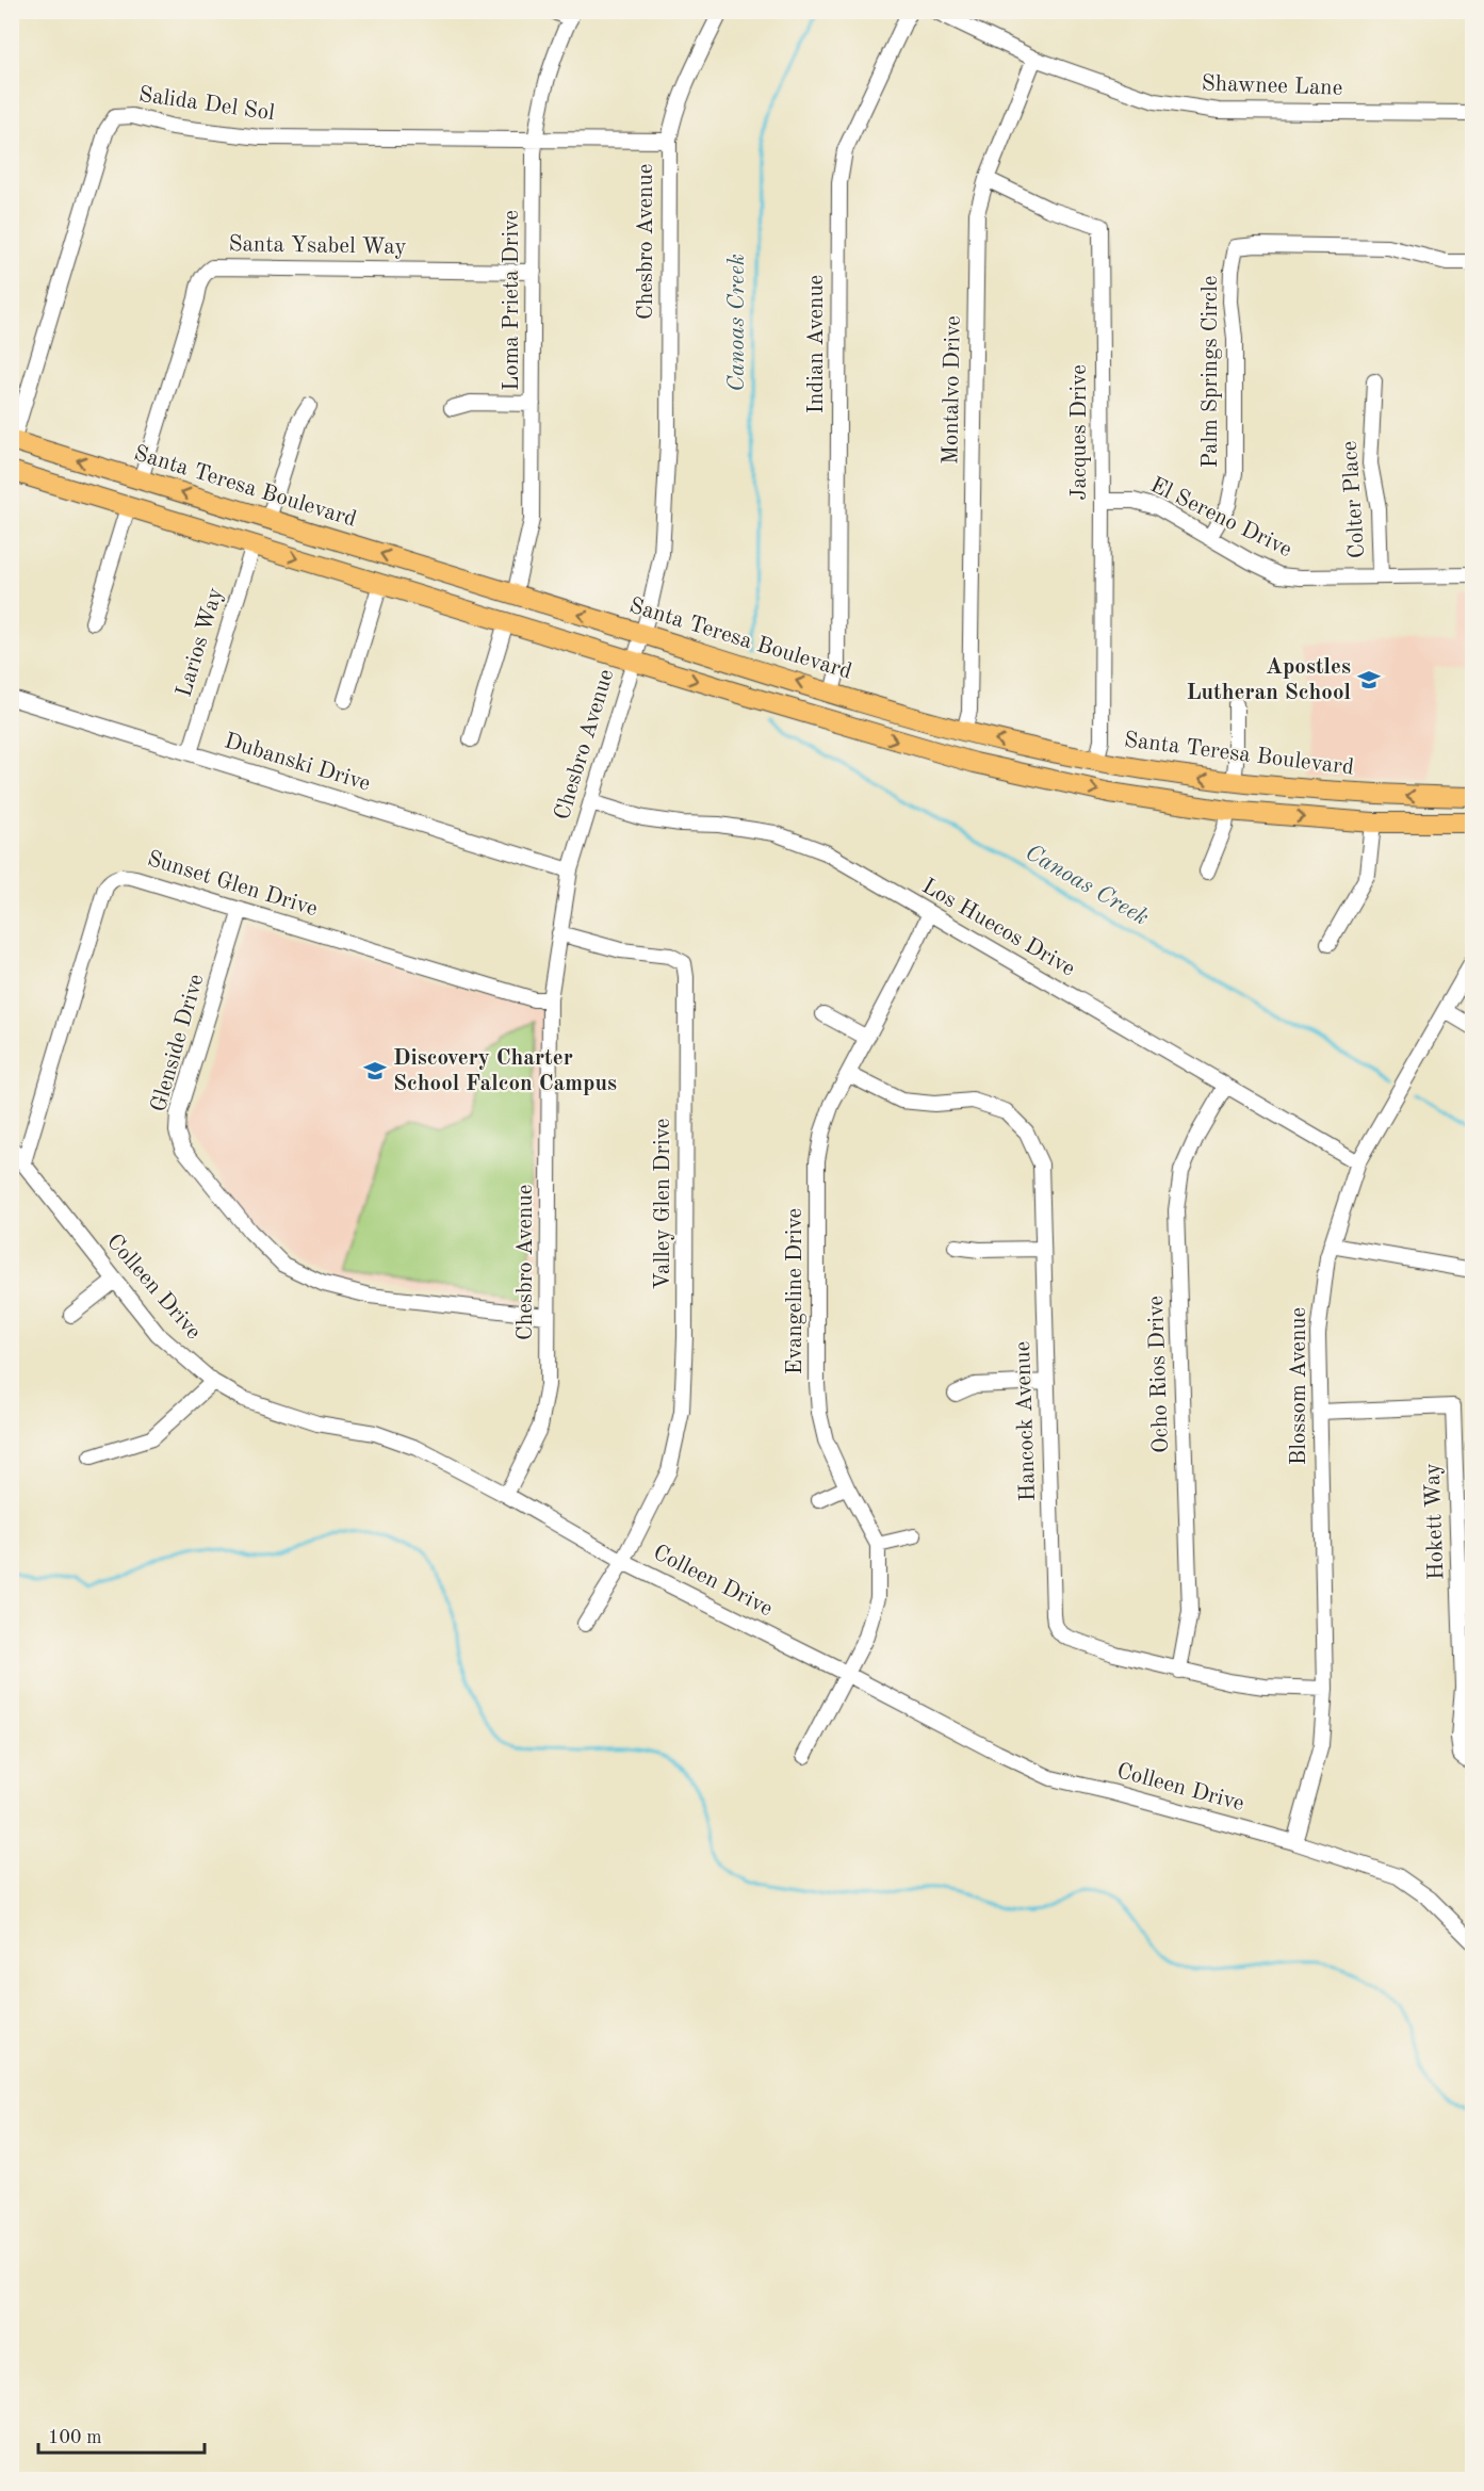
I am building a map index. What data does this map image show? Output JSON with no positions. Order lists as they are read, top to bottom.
{
  "streets": {
    "main road": ["Santa Teresa Boulevard"],
    "street": [
      "Shawnee Lane",
      "Salida Del Sol",
      "Chesbro Avenue",
      "Santa Ysabel Way",
      "Loma Prieta Drive",
      "Indian Avenue",
      "Palm Springs Circle",
      "Montalvo Drive",
      "Jacques Drive",
      "Colter Place",
      "El Sereno Drive",
      "Larios Way",
      "Dubanski Drive",
      "Sunset Glen Drive",
      "Los Huecos Drive",
      "Glenside Drive",
      "Valley Glen Drive",
      "Colleen Drive",
      "Evangeline Drive",
      "Ocho Rios Drive",
      "Blossom Avenue",
      "Hancock Avenue",
      "Hokett Way"
    ]
  },
  "crossings": [
    ["Shawnee Lane", "Montalvo Drive"],
    ["Salida Del Sol", "Chesbro Avenue"],
    ["Salida Del Sol", "Loma Prieta Drive"],
    ["Salida Del Sol", "Santa Teresa Boulevard"],
    ["Chesbro Avenue", "Santa Teresa Boulevard"],
    ["Chesbro Avenue", "Dubanski Drive"],
    ["Chesbro Avenue", "Sunset Glen Drive"],
    ["Chesbro Avenue", "Los Huecos Drive"],
    ["Chesbro Avenue", "Glenside Drive"],
    ["Chesbro Avenue", "Valley Glen Drive"],
    ["Chesbro Avenue", "Colleen Drive"],
    ["Santa Ysabel Way", "Loma Prieta Drive"],
    ["Santa Ysabel Way", "Santa Teresa Boulevard"],
    ["Loma Prieta Drive", "Santa Teresa Boulevard"],
    ["Indian Avenue", "Santa Teresa Boulevard"],
    ["Palm Springs Circle", "El Sereno Drive"],
    ["Montalvo Drive", "Jacques Drive"],
    ["Montalvo Drive", "Santa Teresa Boulevard"],
    ["Jacques Drive", "Santa Teresa Boulevard"],
    ["Jacques Drive", "El Sereno Drive"],
    ["Colter Place", "El Sereno Drive"],
    ["Larios Way", "Dubanski Drive"],
    ["Sunset Glen Drive", "Glenside Drive"],
    ["Sunset Glen Drive", "Colleen Drive"],
    ["Los Huecos Drive", "Evangeline Drive"],
    ["Los Huecos Drive", "Ocho Rios Drive"],
    ["Los Huecos Drive", "Blossom Avenue"],
    ["Valley Glen Drive", "Colleen Drive"],
    ["Colleen Drive", "Evangeline Drive"],
    ["Colleen Drive", "Blossom Avenue"],
    ["Evangeline Drive", "Hancock Avenue"],
    ["Ocho Rios Drive", "Hancock Avenue"],
    ["Blossom Avenue", "Hancock Avenue"],
    ["Blossom Avenue", "Hokett Way"]
  ],
  "water": ["Canoas Creek"],
  "places": {
    "school or university": ["Apostles Lutheran School", "Discovery Charter School Falcon Campus"]
  },
  "scale_bar": "100 m"
}
